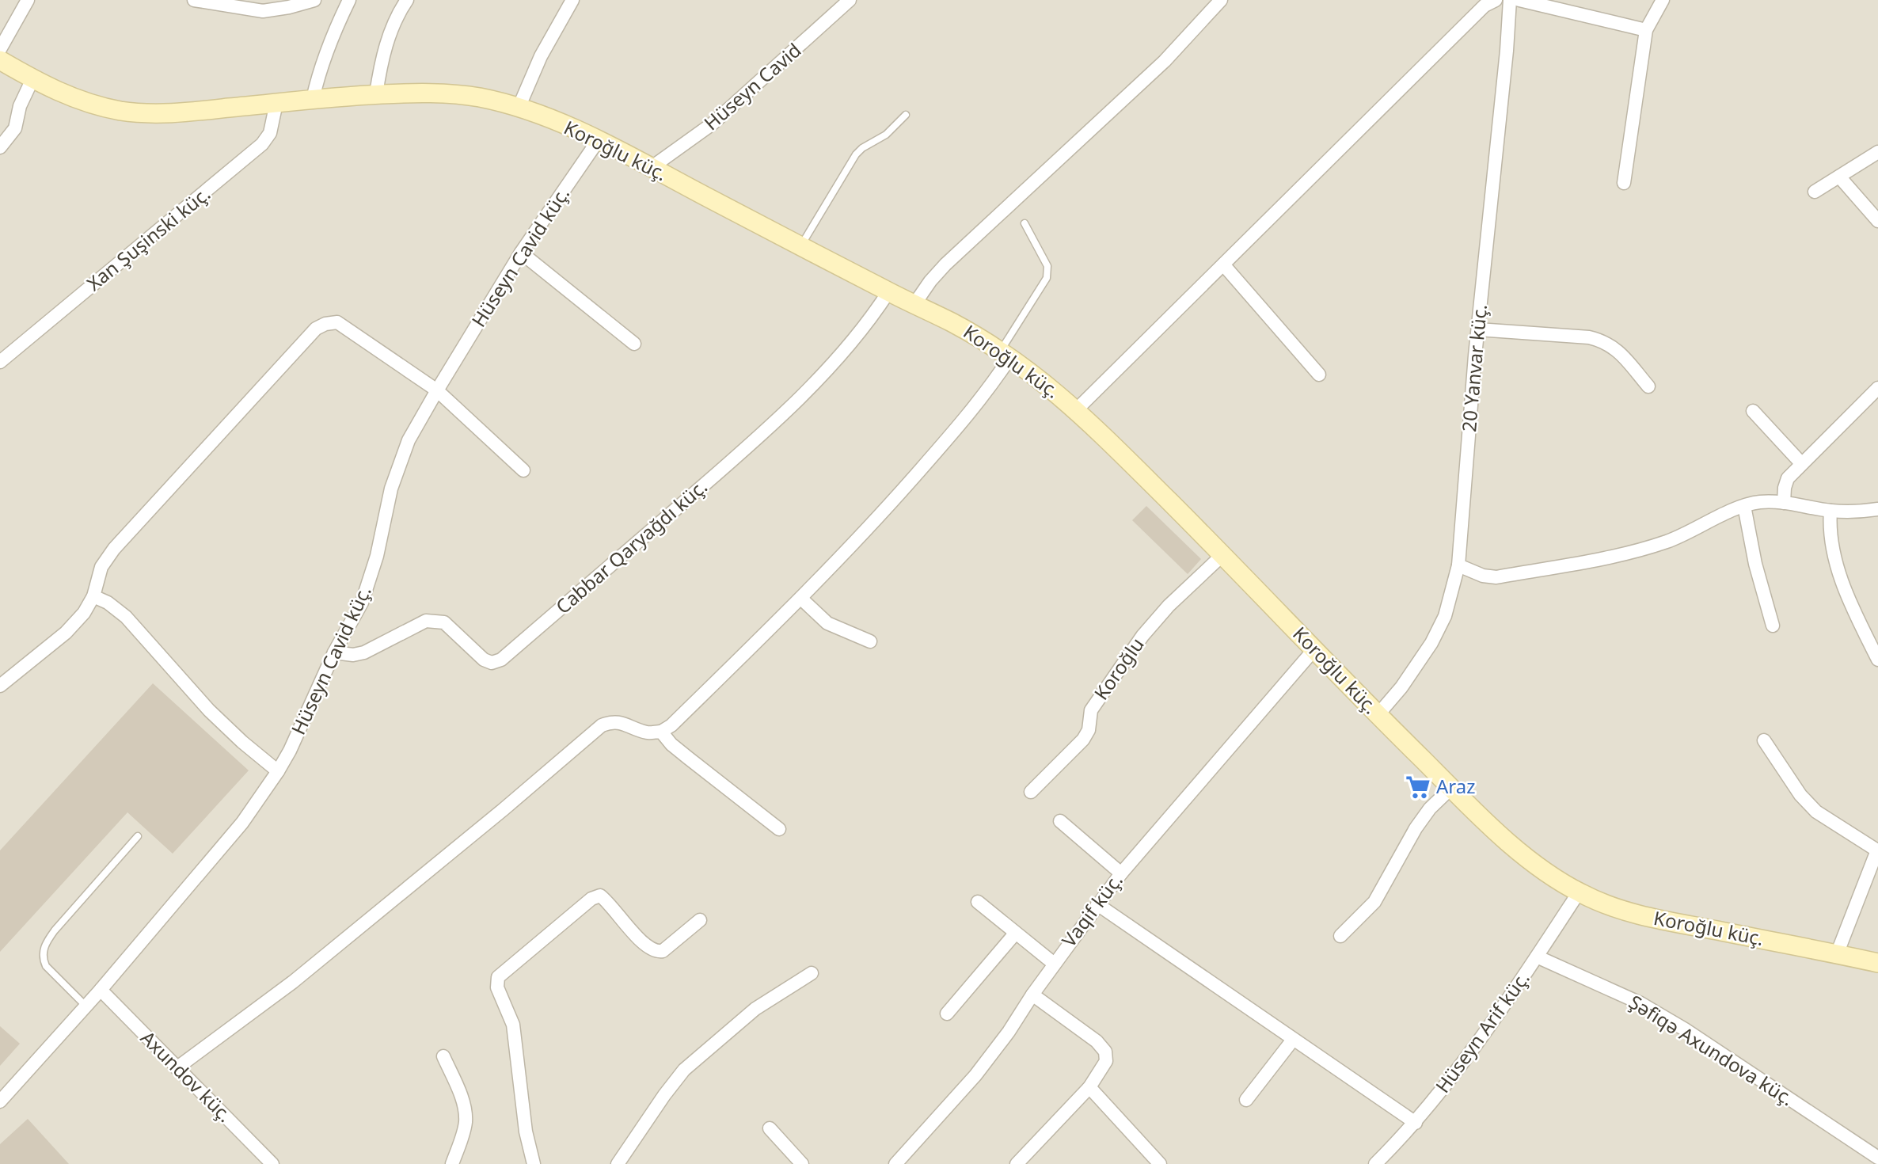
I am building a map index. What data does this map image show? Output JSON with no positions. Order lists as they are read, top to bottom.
{
  "streets": {
    "street": [
      "Hüseyn Cavid",
      "Koroğlu küç.",
      "Xan Şuşinski küç.",
      "Hüseyn Cavid küç.",
      "20 Yanvar küç.",
      "Cabbar Qaryağdı küç.",
      "Koroğlu",
      "Vaqif küç.",
      "Hüseyn Arif küç.",
      "Şəfiqə Axundova küç.",
      "Axundov küç."
    ]
  },
  "crossings": [
    ["Hüseyn Cavid", "Koroğlu küç."],
    ["Koroğlu küç.", "Xan Şuşinski küç."],
    ["Koroğlu küç.", "Hüseyn Cavid küç."],
    ["Koroğlu küç.", "20 Yanvar küç."],
    ["Koroğlu küç.", "Cabbar Qaryağdı küç."],
    ["Koroğlu küç.", "Koroğlu"],
    ["Koroğlu küç.", "Vaqif küç."],
    ["Koroğlu küç.", "Hüseyn Arif küç."],
    ["Hüseyn Cavid küç.", "Cabbar Qaryağdı küç."],
    ["Hüseyn Cavid küç.", "Axundov küç."],
    ["Hüseyn Arif küç.", "Şəfiqə Axundova küç."]
  ],
  "places": {
    "supermarket": ["Araz"]
  }
}
